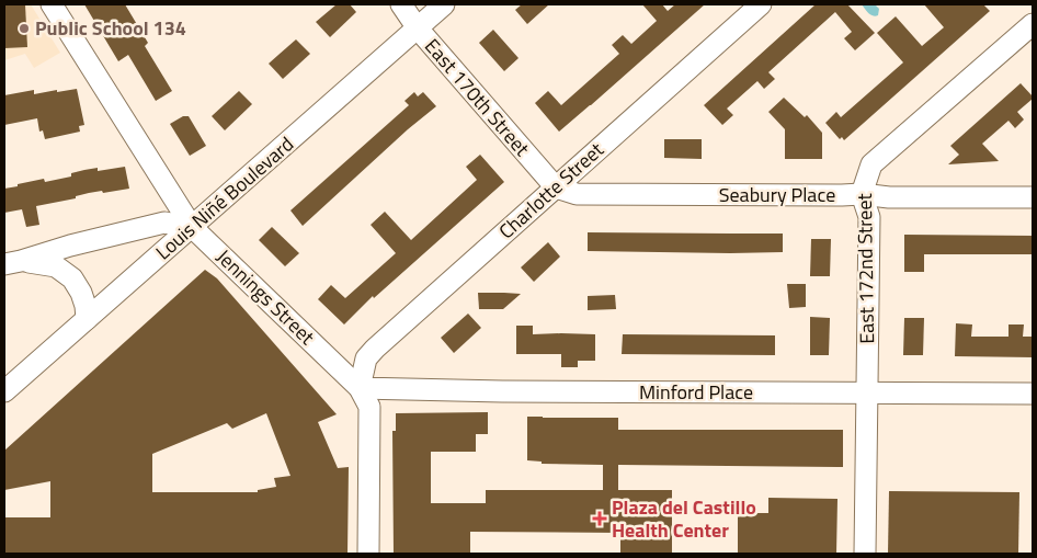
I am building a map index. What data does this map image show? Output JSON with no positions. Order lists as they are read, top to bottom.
{
  "streets": {
    "street": [
      "East 170th Street",
      "Charlotte Street",
      "Seabury Place",
      "Louis Niñé Boulevard",
      "East 172nd Street",
      "Jennings Street",
      "Minford Place"
    ]
  },
  "crossings": [
    ["East 170th Street", "Charlotte Street"],
    ["East 170th Street", "Seabury Place"],
    ["East 170th Street", "Louis Niñé Boulevard"],
    ["Charlotte Street", "Seabury Place"],
    ["Charlotte Street", "Jennings Street"],
    ["Charlotte Street", "Minford Place"],
    ["Seabury Place", "East 172nd Street"],
    ["Louis Niñé Boulevard", "Jennings Street"],
    ["East 172nd Street", "Minford Place"],
    ["Jennings Street", "Minford Place"]
  ],
  "places": {
    "other": ["Public School 134"],
    "health": ["Plaza del Castillo Health Center"]
  }
}
